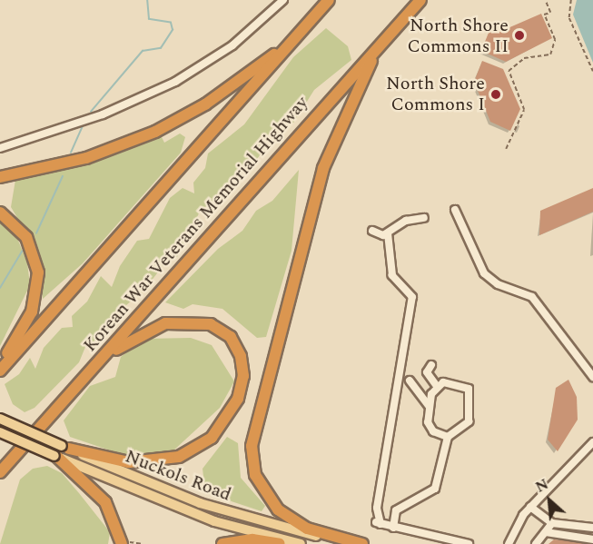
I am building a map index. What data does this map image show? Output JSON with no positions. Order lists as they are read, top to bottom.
{
  "streets": {
    "highway": ["Korean War Veterans Memorial Highway"],
    "main road": ["Nuckols Road"]
  },
  "places": ["North Shore Commons II", "North Shore Commons I"],
  "north": "top left"
}
